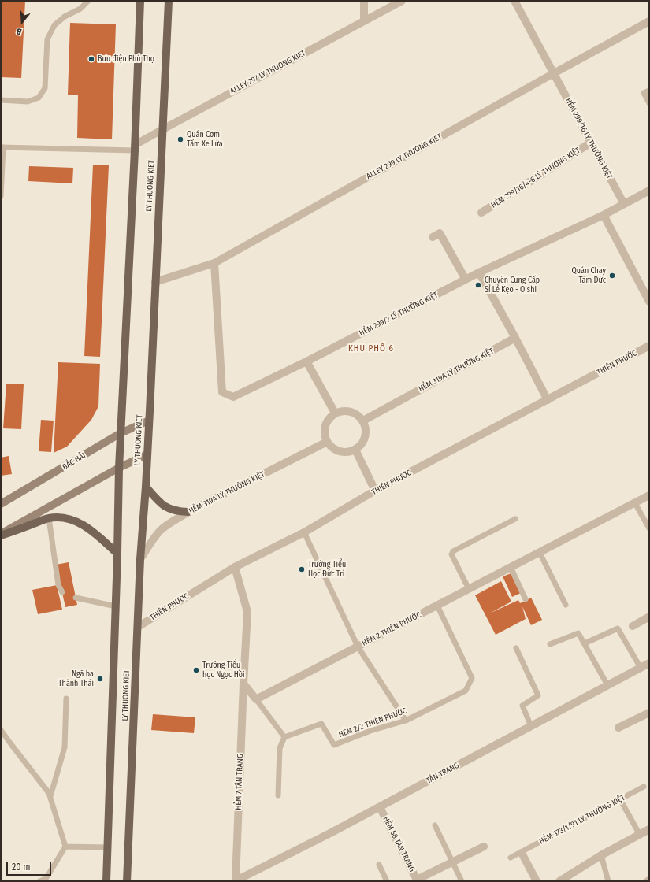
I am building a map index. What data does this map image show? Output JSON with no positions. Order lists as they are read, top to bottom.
{
  "streets": {
    "main road": ["LY THUONG KIET", "BẮC HẢI"],
    "street": [
      "ALLEY 297 LY THUONG KIET",
      "HẺM 299/16 LÝ THƯỜNG KIỆT",
      "ALLEY 299 LY THUONG KIET",
      "HẺM 299/16/4-6 LÝ THƯỜNG KIỆT",
      "HẺM 299/2 LÝ THƯỜNG KIỆT",
      "THIÊN PHƯỚC",
      "HẺM 319A LÝ THƯỜNG KIỆT",
      "HẺM 2 THIÊN PHƯỚC",
      "TÂN TRANG",
      "HẺM 7 TÂN TRANG",
      "HẺM 58 TÂN TRANG"
    ],
    "lane": ["HẺM 2/2 THIÊN PHƯỚC", "HẺM 373/1/91 LÝ THƯỜNG KIỆT"]
  },
  "crossings": [
    ["ALLEY 297 LY THUONG KIET", "LY THUONG KIET"],
    ["HẺM 299/16 LÝ THƯỜNG KIỆT", "ALLEY 299 LY THUONG KIET"],
    ["HẺM 299/16 LÝ THƯỜNG KIỆT", "HẺM 299/16/4-6 LÝ THƯỜNG KIỆT"],
    ["HẺM 299/16 LÝ THƯỜNG KIỆT", "HẺM 299/2 LÝ THƯỜNG KIỆT"],
    ["ALLEY 299 LY THUONG KIET", "LY THUONG KIET"],
    ["ALLEY 299 LY THUONG KIET", "HẺM 299/2 LÝ THƯỜNG KIỆT"],
    ["LY THUONG KIET", "THIÊN PHƯỚC"],
    ["LY THUONG KIET", "HẺM 319A LÝ THƯỜNG KIỆT"],
    ["LY THUONG KIET", "BẮC HẢI"],
    ["HẺM 2 THIÊN PHƯỚC", "HẺM 2/2 THIÊN PHƯỚC"],
    ["TÂN TRANG", "HẺM 7 TÂN TRANG"],
    ["TÂN TRANG", "HẺM 58 TÂN TRANG"]
  ],
  "districts": ["KHU PHỐ 6"],
  "places": [
    "Bưu điện Phú Thọ",
    "Quán Cơm Tấm Xe Lửa",
    "Quán Chay Tâm Đức",
    "Chuyên Cung Cấp Sỉ Lẻ Kẹo - Oishi",
    "Trường Tiểu Học Đức Trí",
    "Trường Tiểu học Ngọc Hồi",
    "Ngã ba Thành Thái"
  ],
  "scale_bar": "20 m",
  "north": "bottom"
}
